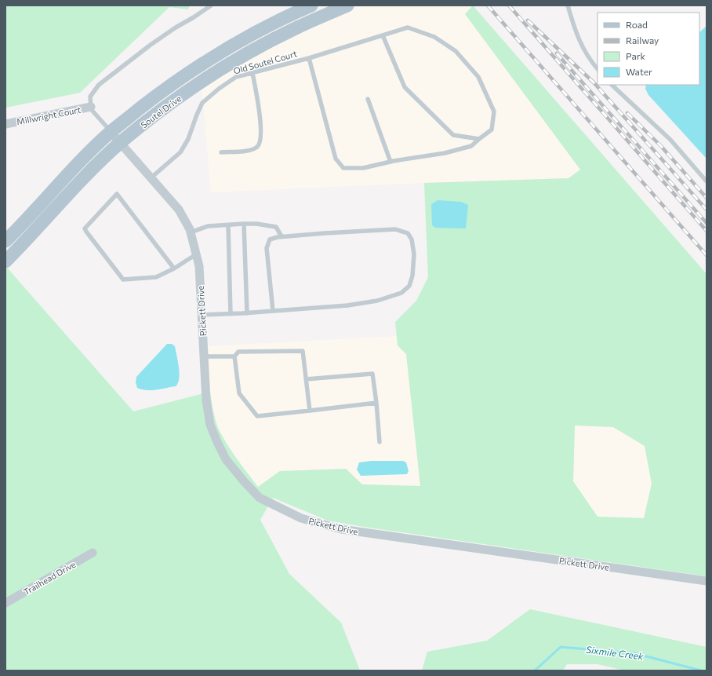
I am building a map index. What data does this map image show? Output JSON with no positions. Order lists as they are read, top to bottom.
{
  "streets": {
    "main road": ["Soutel Drive"],
    "street": ["Millwright Court", "Pickett Drive", "Trailhead Drive"],
    "lane": ["Old Soutel Court"]
  },
  "crossings": [
    ["Old Soutel Court", "Pickett Drive"],
    ["Soutel Drive", "Pickett Drive"]
  ],
  "water": ["Sixmile Creek"],
  "legend": [
    "Road",
    "Railway",
    "Park",
    "Water"
  ]
}
